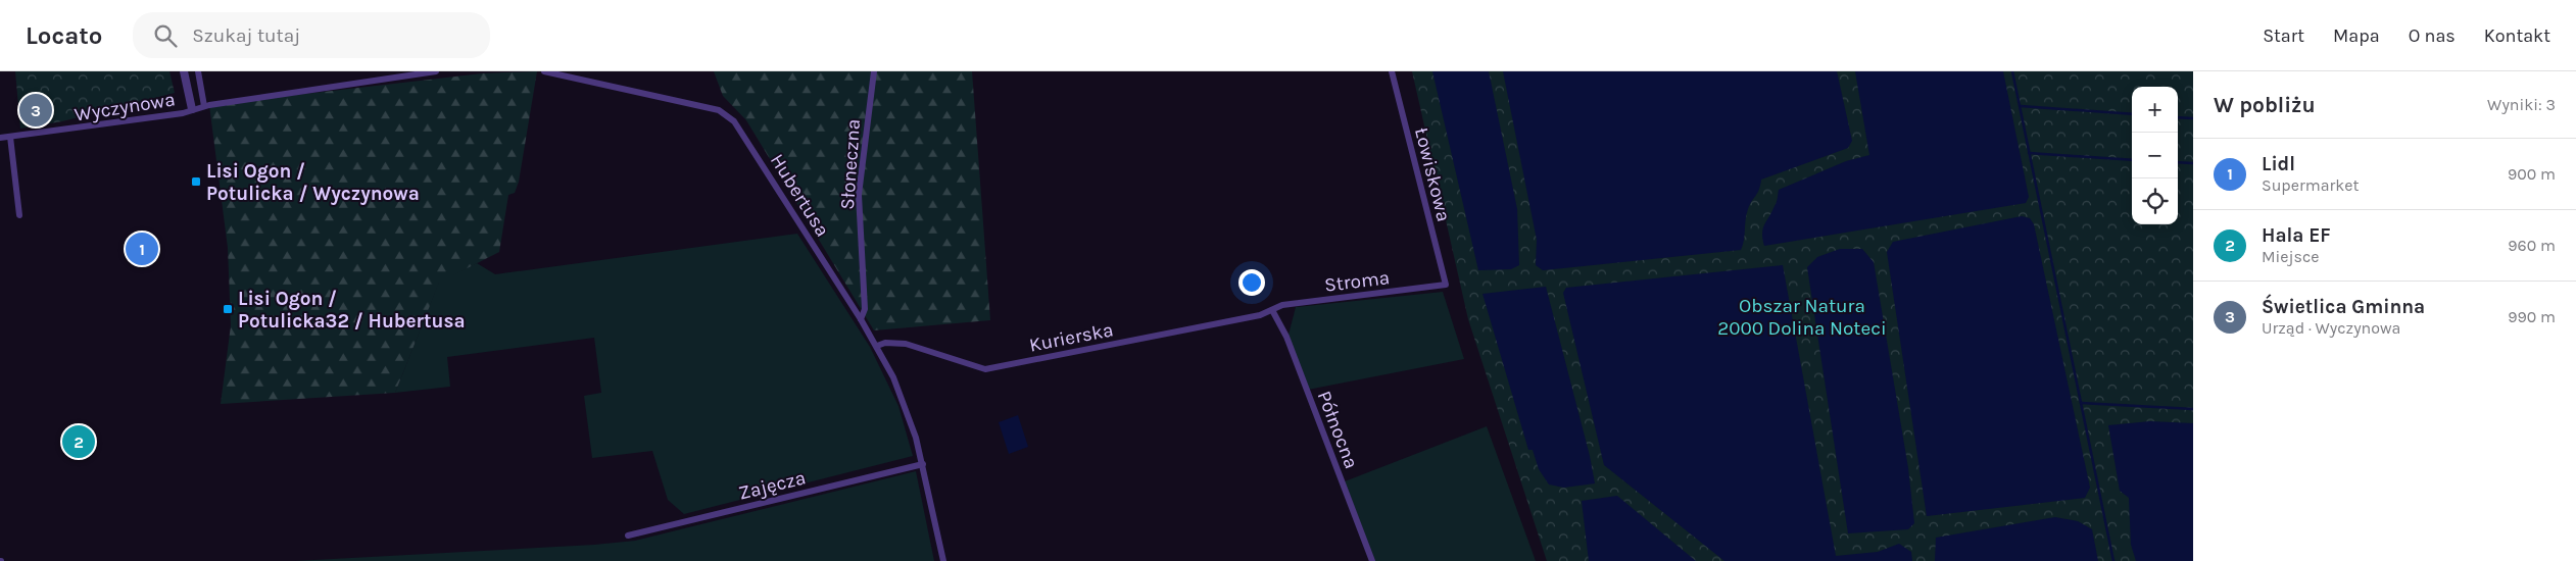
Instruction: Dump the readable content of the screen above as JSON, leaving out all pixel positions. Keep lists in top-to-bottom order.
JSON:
{
  "streets": {
    "street": [
      "Wyczynowa",
      "Słoneczna",
      "Łowiskowa",
      "Hubertusa",
      "Stroma",
      "Kurierska",
      "Północna",
      "Zajęcza"
    ]
  },
  "crossings": [
    ["Słoneczna", "Hubertusa"],
    ["Łowiskowa", "Stroma"],
    ["Hubertusa", "Kurierska"],
    ["Hubertusa", "Zajęcza"],
    ["Stroma", "Kurierska"],
    ["Stroma", "Północna"],
    ["Kurierska", "Północna"]
  ],
  "parks": ["Obszar Natura 2000 Dolina Noteci"],
  "places": {
    "transit": ["Lisi Ogon / Potulicka / Wyczynowa", "Lisi Ogon / Potulicka32 / Hubertusa"]
  },
  "page": {
    "header": "Locato",
    "search": "Szukaj tutaj",
    "nav": [
      "Start",
      "Mapa",
      "O nas",
      "Kontakt"
    ],
    "heading": ["W pobliżu", "Wyniki: 3"],
    "map_buttons": ["+", "−"],
    "pins": ["3", "1", "2"],
    "list": [
      {
        "mark": "1",
        "name": "Lidl",
        "note": "Supermarket",
        "value": "900 m"
      },
      {
        "mark": "2",
        "name": "Hala EF",
        "note": "Miejsce",
        "value": "960 m"
      },
      {
        "mark": "3",
        "name": "Świetlica Gminna",
        "note": "Urząd · Wyczynowa",
        "value": "990 m"
      }
    ]
  }
}
